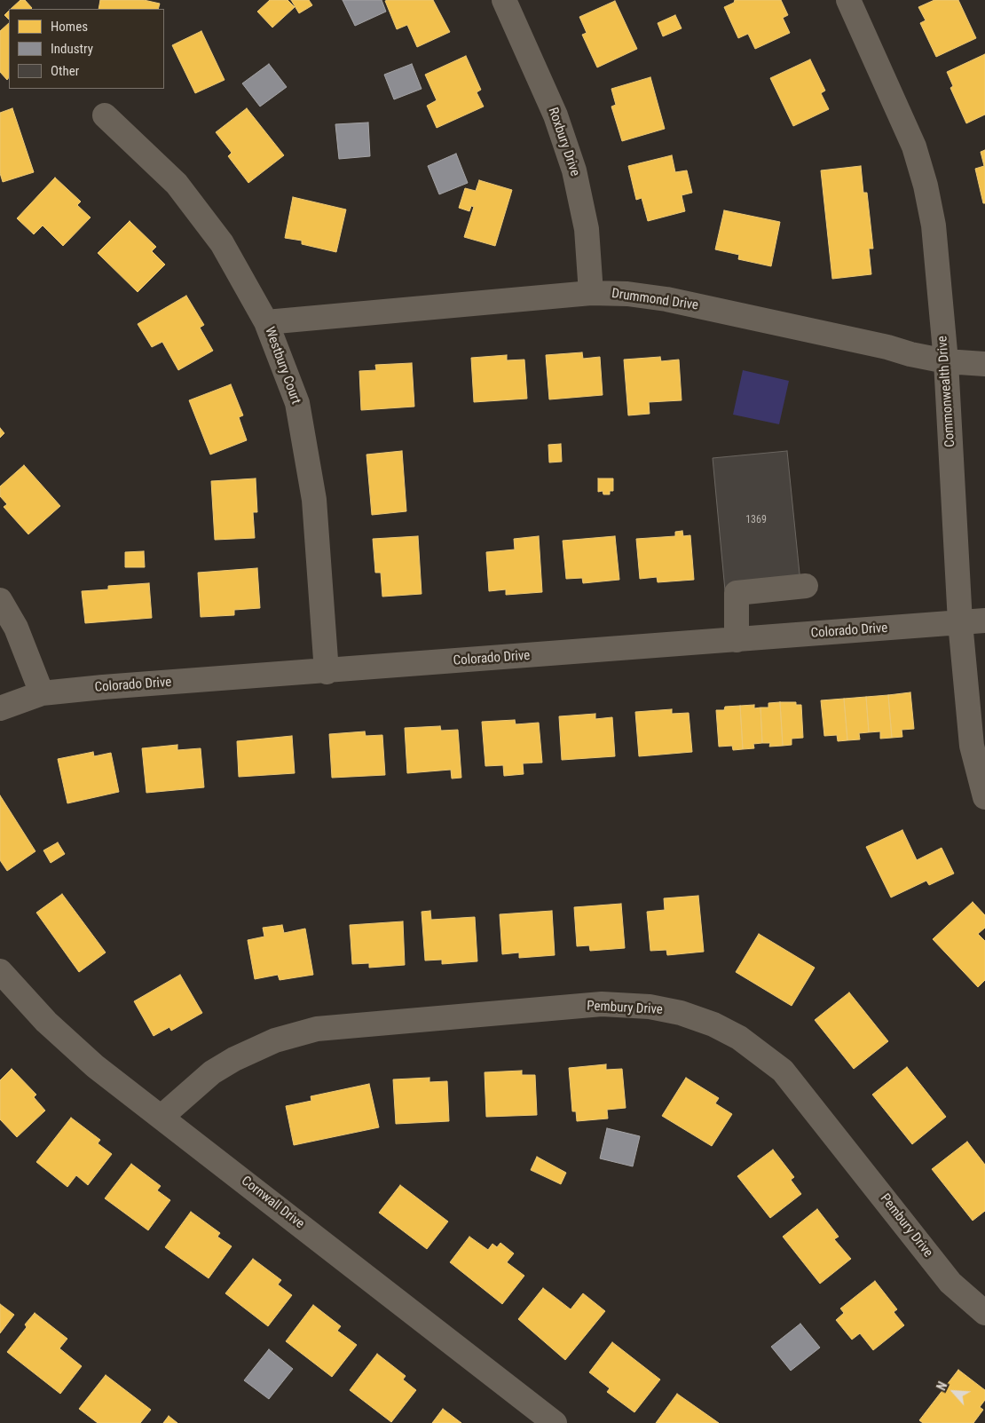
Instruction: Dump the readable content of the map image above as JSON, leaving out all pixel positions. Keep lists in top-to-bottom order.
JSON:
{
  "streets": {
    "street": [
      "Roxbury Drive",
      "Drummond Drive",
      "Westbury Court",
      "Commonwealth Drive",
      "Colorado Drive",
      "Pembury Drive",
      "Cornwall Drive"
    ]
  },
  "crossings": [
    ["Roxbury Drive", "Drummond Drive"],
    ["Drummond Drive", "Westbury Court"],
    ["Drummond Drive", "Commonwealth Drive"],
    ["Westbury Court", "Colorado Drive"],
    ["Commonwealth Drive", "Colorado Drive"],
    ["Pembury Drive", "Cornwall Drive"]
  ],
  "house_numbers": ["1369"],
  "legend": ["Homes", "Industry", "Other"],
  "north": "top left"
}
